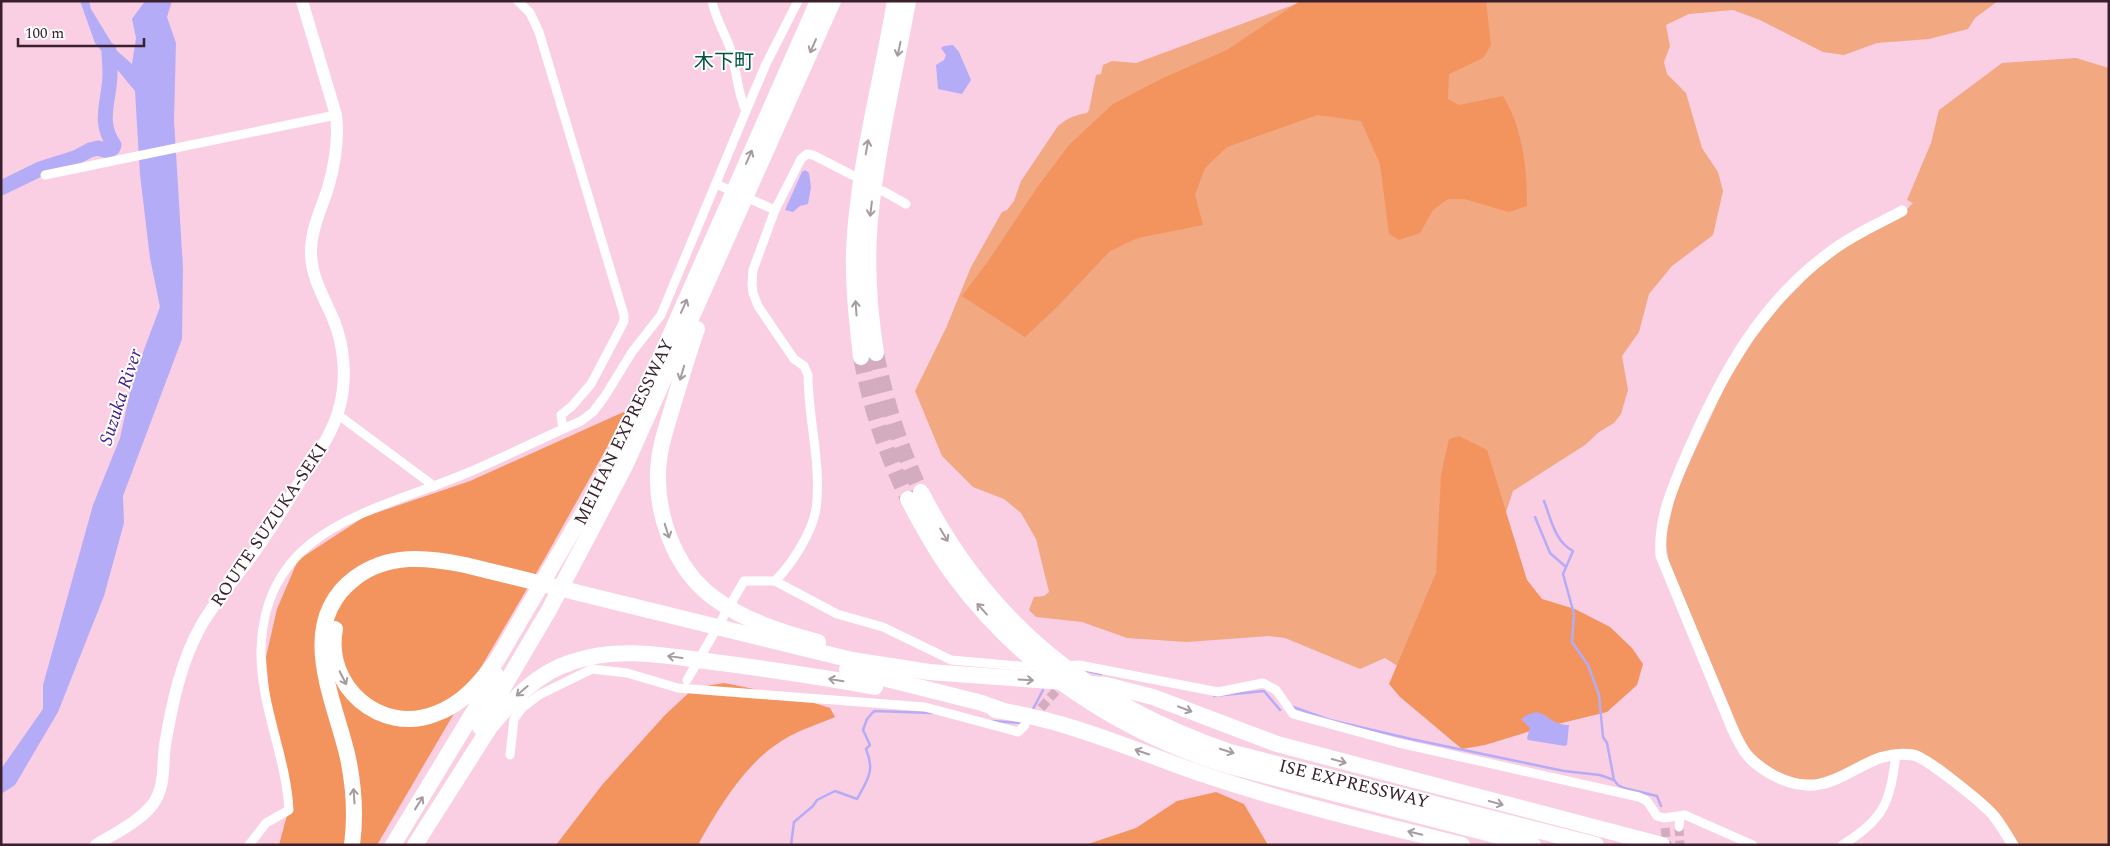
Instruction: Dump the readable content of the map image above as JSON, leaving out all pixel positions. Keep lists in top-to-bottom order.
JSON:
{
  "streets": {
    "highway": ["MEIHAN EXPRESSWAY", "ISE EXPRESSWAY"],
    "main road": ["ROUTE SUZUKA-SEKI"]
  },
  "districts": ["木下町"],
  "water": ["Suzuka River"],
  "scale_bar": "100 m"
}
